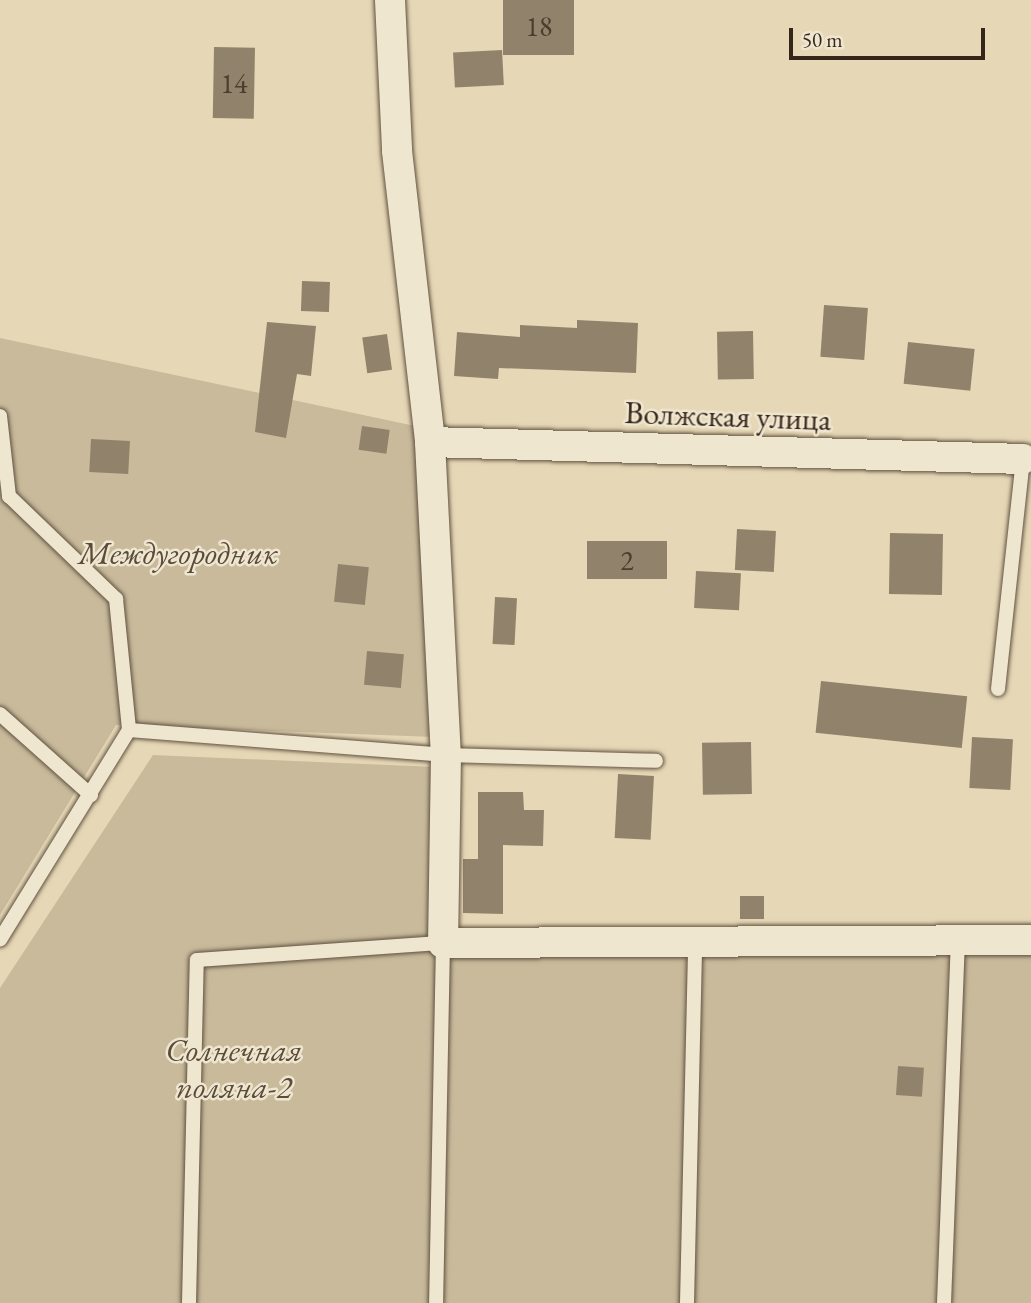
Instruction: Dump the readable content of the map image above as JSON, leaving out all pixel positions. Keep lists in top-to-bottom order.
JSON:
{
  "streets": {
    "street": ["Волжская улица"]
  },
  "parks": ["Междугородник", "Солнечная поляна-2"],
  "house_numbers": ["18", "14", "2"],
  "scale_bar": "50 m"
}
